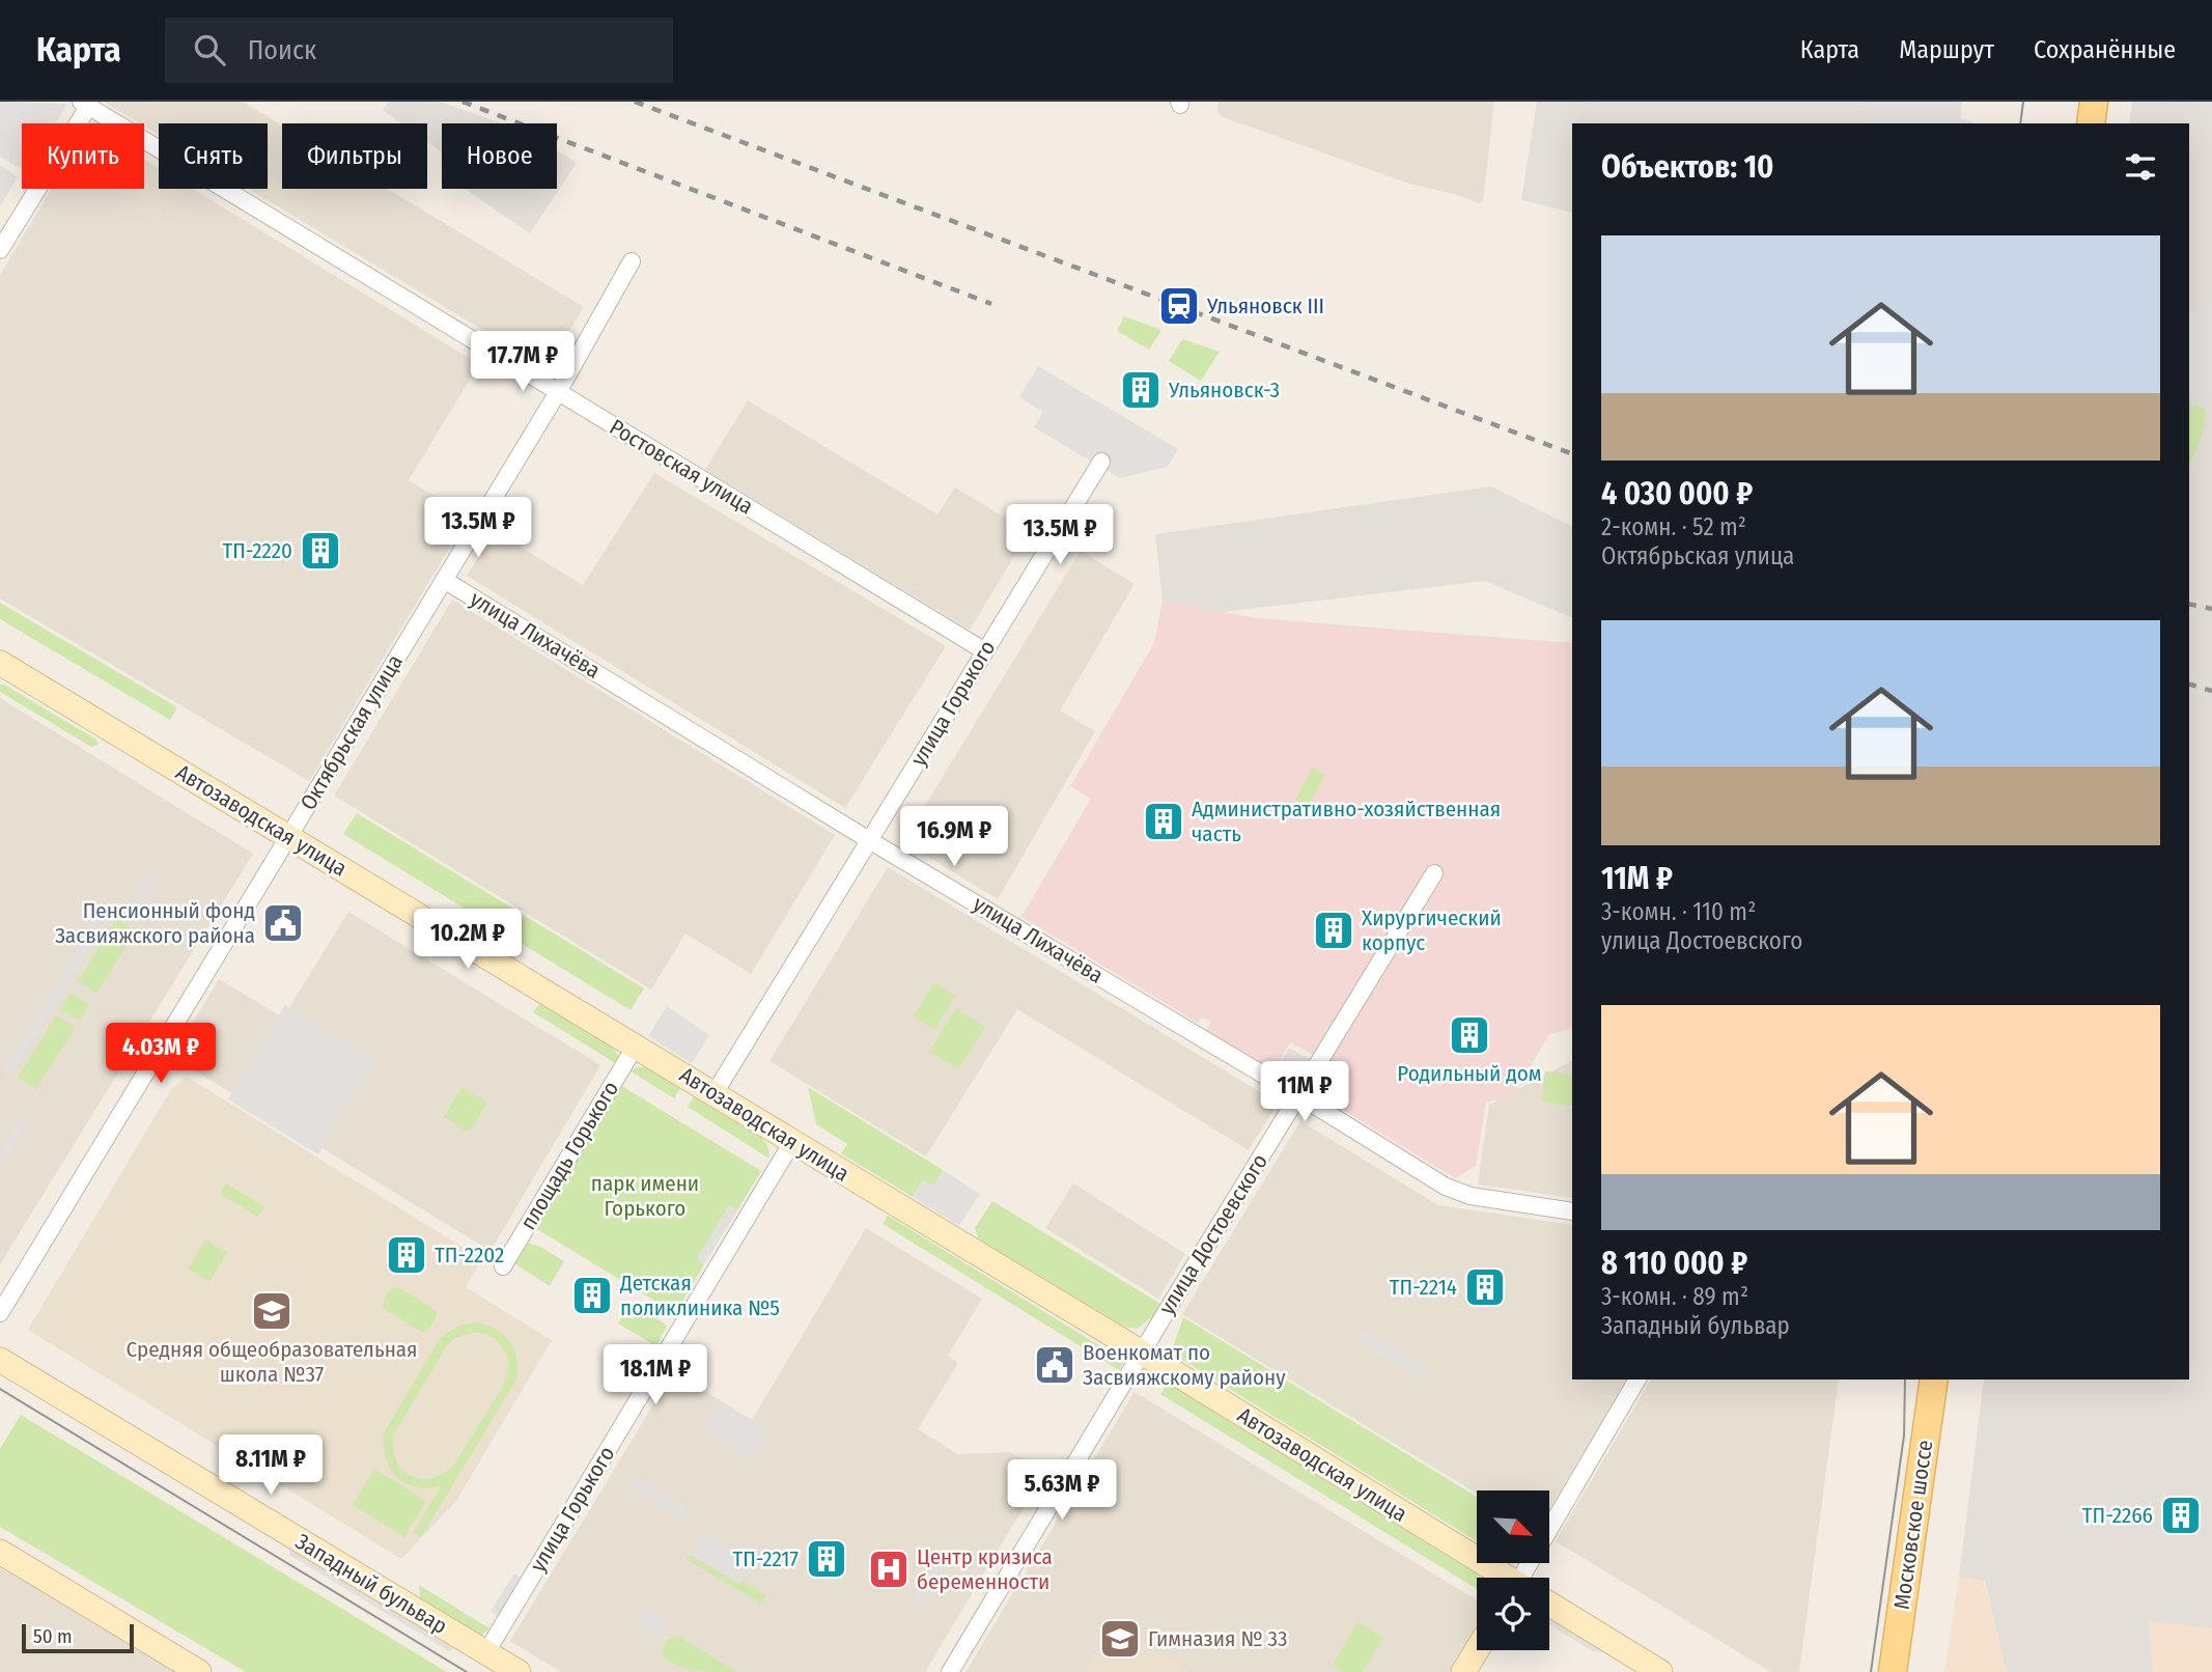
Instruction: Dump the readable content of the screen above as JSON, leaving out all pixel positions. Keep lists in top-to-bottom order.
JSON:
{
  "streets": {
    "main road": ["Московское шоссе"],
    "street": [
      "Ростовская улица",
      "улица Лихачёва",
      "улица Горького",
      "Октябрьская улица",
      "Автозаводская улица",
      "площадь Горького",
      "улица Достоевского",
      "Западный бульвар"
    ]
  },
  "crossings": [
    ["Ростовская улица", "улица Горького"],
    ["Ростовская улица", "Октябрьская улица"],
    ["улица Лихачёва", "улица Горького"],
    ["улица Лихачёва", "Октябрьская улица"],
    ["улица Лихачёва", "улица Достоевского"],
    ["улица Горького", "Автозаводская улица"],
    ["улица Горького", "Западный бульвар"],
    ["Октябрьская улица", "Автозаводская улица"],
    ["Автозаводская улица", "площадь Горького"],
    ["Автозаводская улица", "улица Достоевского"]
  ],
  "parks": ["парк имени Горького"],
  "places": {
    "station": ["Ульяновск III"],
    "building": [
      "Ульяновск-3",
      "ТП-2220",
      "Административно-хозяйственная часть",
      "Хирургический корпус",
      "Родильный дом",
      "ТП-2202",
      "ТП-2214",
      "Детская поликлиника №5",
      "ТП-2266",
      "ТП-2217"
    ],
    "public building": ["Пенсионный фонд Засвияжского района", "Военкомат по Засвияжскому району"],
    "school or university": ["Средняя общеобразовательная школа №37", "Гимназия № 33"],
    "hospital": ["Центр кризиса беременности"]
  },
  "scale_bar": "50 m",
  "north": "bottom right",
  "page": {
    "header": "Карта",
    "search": "Поиск",
    "nav": ["Карта", "Маршрут", "Сохранённые"],
    "chip": [
      "Купить",
      "Снять",
      "Фильтры",
      "Новое"
    ],
    "heading": "Объектов: 10",
    "list": [
      {
        "name": "4 030 000 ₽",
        "note": "2-комн. · 52 m² · Октябрьская улица"
      },
      {
        "name": "11M ₽",
        "note": "3-комн. · 110 m² · улица Достоевского"
      },
      {
        "name": "8 110 000 ₽",
        "note": "3-комн. · 89 m² · Западный бульвар"
      }
    ],
    "price": [
      "17.7M ₽",
      "13.5M ₽",
      "13.5M ₽",
      "16.9M ₽",
      "10.2M ₽",
      "4.03M ₽",
      "11M ₽",
      "18.1M ₽",
      "8.11M ₽",
      "5.63M ₽"
    ],
    "scale": "50 m"
  }
}
